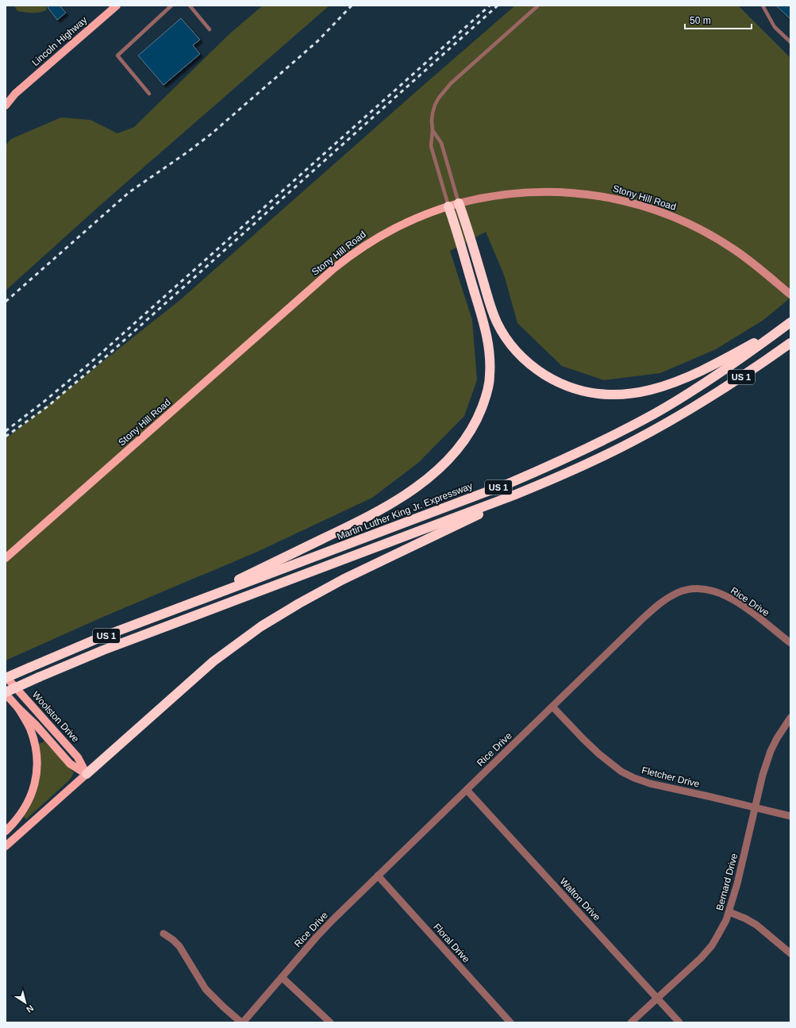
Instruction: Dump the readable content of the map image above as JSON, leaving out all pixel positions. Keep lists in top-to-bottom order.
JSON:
{
  "streets": {
    "highway": ["US 1", "Martin Luther King Jr. Expressway"],
    "main road": ["Lincoln Highway", "Stony Hill Road", "Woolston Drive"],
    "street": [
      "Rice Drive",
      "Fletcher Drive",
      "Bernard Drive",
      "Walton Drive",
      "Floral Drive"
    ]
  },
  "crossings": [
    ["Martin Luther King Jr. Expressway", "Woolston Drive"],
    ["Rice Drive", "Fletcher Drive"],
    ["Rice Drive", "Walton Drive"],
    ["Rice Drive", "Floral Drive"],
    ["Fletcher Drive", "Bernard Drive"],
    ["Bernard Drive", "Walton Drive"]
  ],
  "scale_bar": "50 m",
  "north": "bottom right"
}
